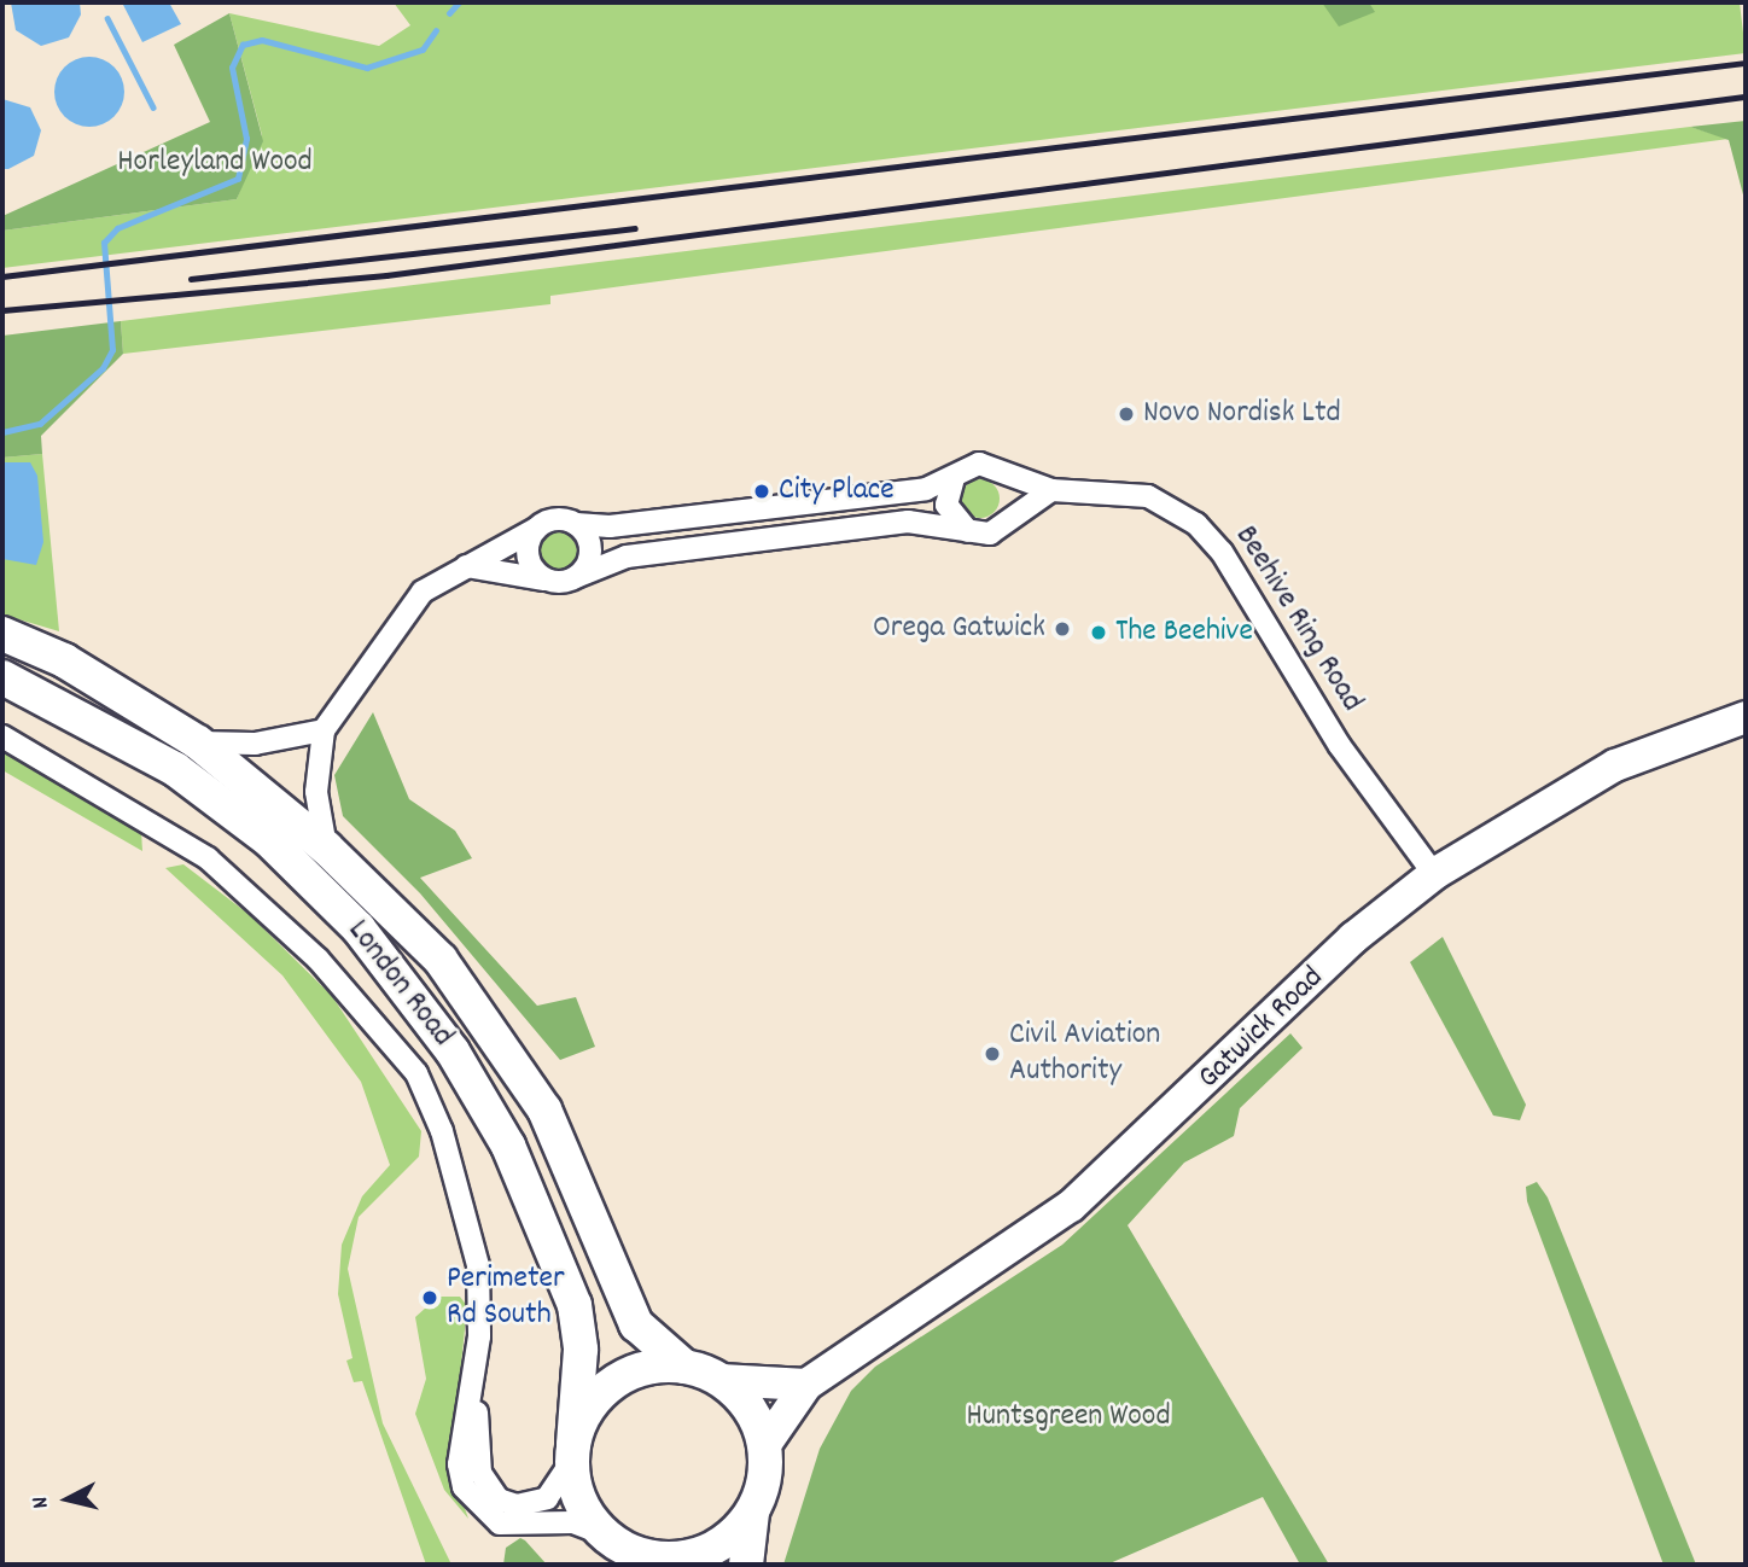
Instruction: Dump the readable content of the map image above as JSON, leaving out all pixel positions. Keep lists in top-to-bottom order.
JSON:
{
  "streets": {
    "main road": ["London Road"],
    "street": ["Beehive Ring Road", "Gatwick Road"]
  },
  "crossings": [
    ["Beehive Ring Road", "Gatwick Road"],
    ["London Road", "Gatwick Road"]
  ],
  "parks": ["Horleyland Wood", "Huntsgreen Wood"],
  "places": [
    "Novo Nordisk Ltd",
    "City Place",
    "Orega Gatwick",
    "The Beehive",
    "Civil Aviation Authority",
    "Perimeter Rd South"
  ],
  "north": "left"
}
